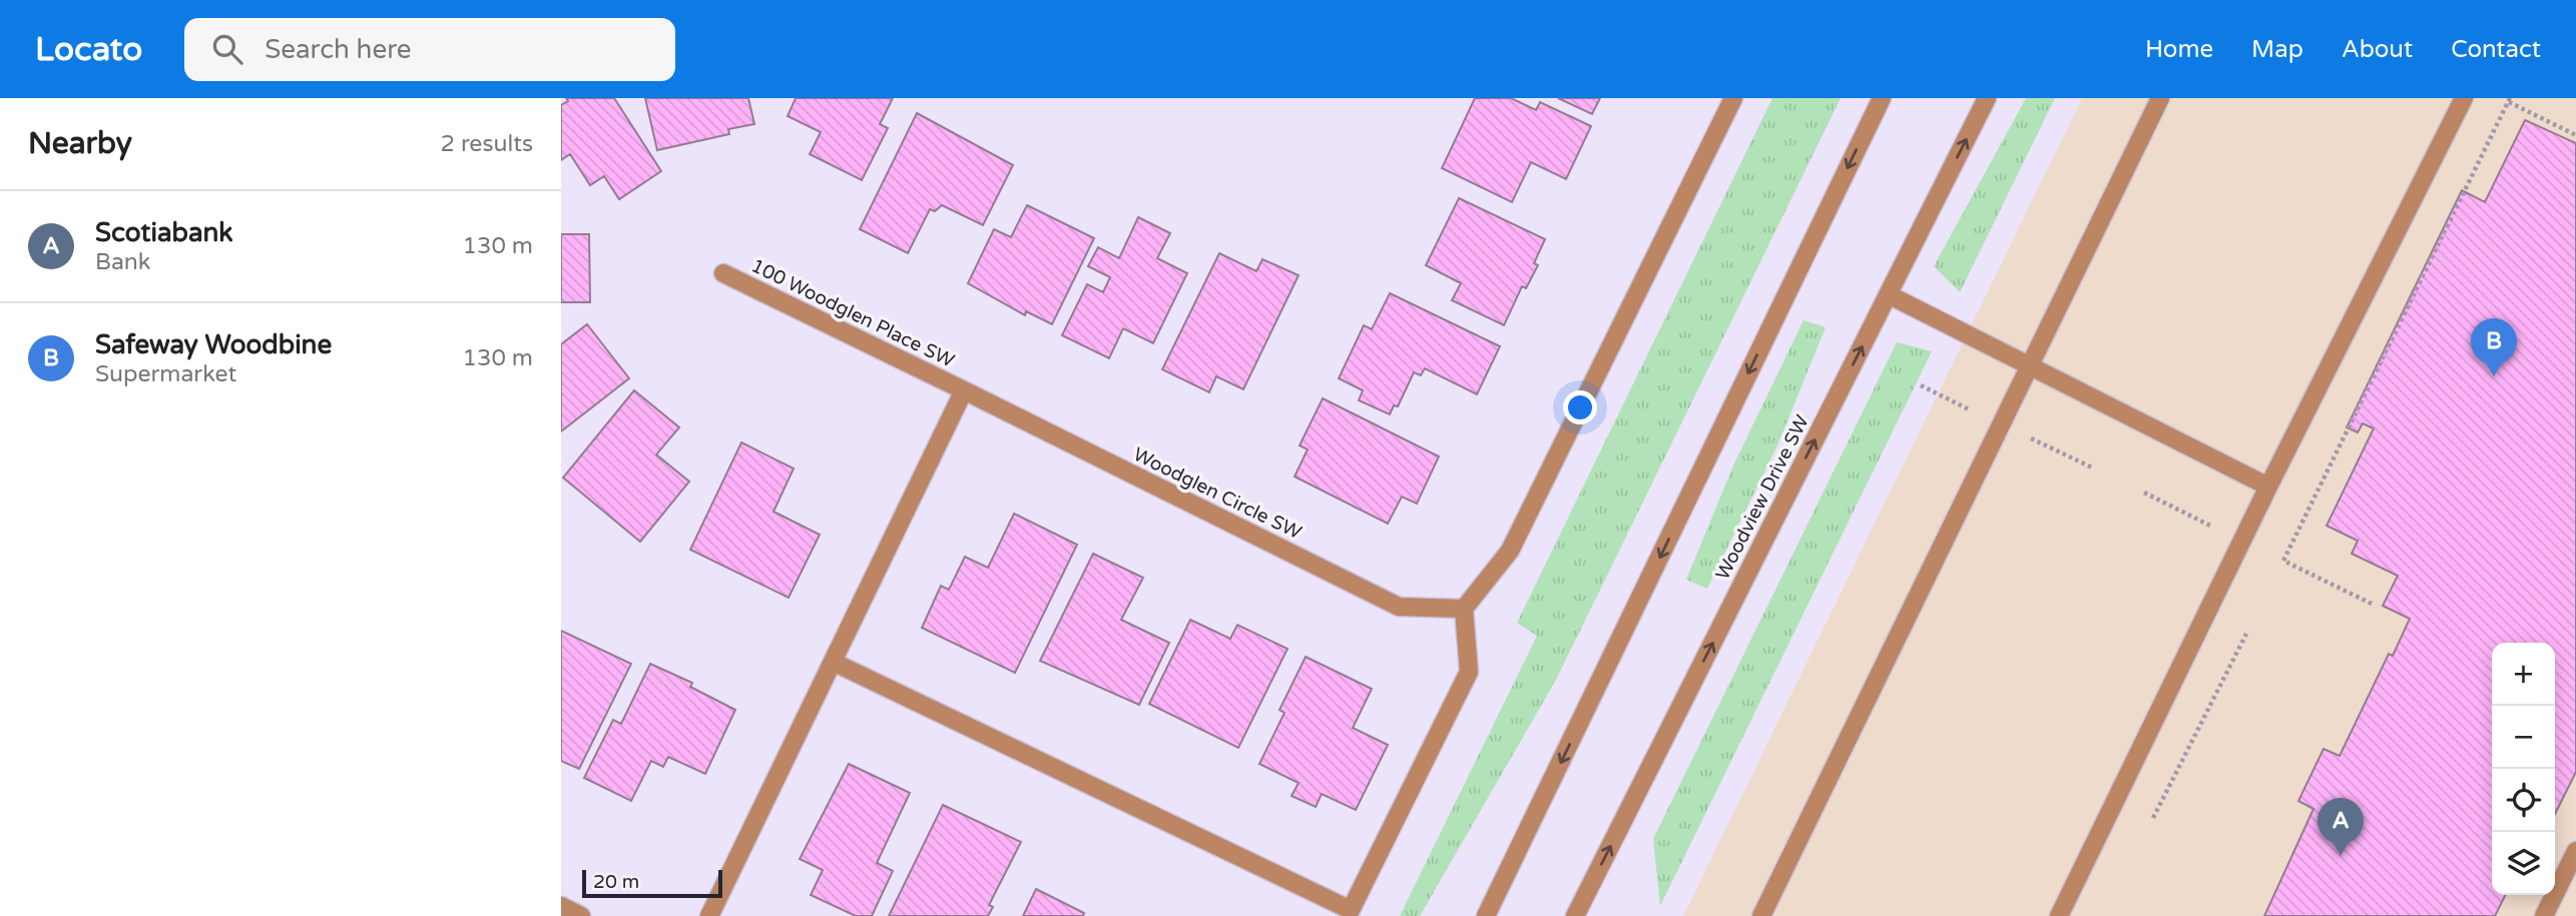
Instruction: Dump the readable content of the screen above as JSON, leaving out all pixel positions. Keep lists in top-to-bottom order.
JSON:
{
  "streets": {
    "street": ["100 Woodglen Place SW", "Woodglen Circle SW", "Woodview Drive SW"]
  },
  "crossings": [
    ["100 Woodglen Place SW", "Woodglen Circle SW"]
  ],
  "scale_bar": "20 m",
  "page": {
    "header": "Locato",
    "search": "Search here",
    "nav": [
      "Home",
      "Map",
      "About",
      "Contact"
    ],
    "heading": ["Nearby", "2 results"],
    "list": [
      {
        "mark": "A",
        "name": "Scotiabank",
        "note": "Bank",
        "value": "130 m"
      },
      {
        "mark": "B",
        "name": "Safeway Woodbine",
        "note": "Supermarket",
        "value": "130 m"
      }
    ],
    "pins": ["B", "A"],
    "map_buttons": ["+", "−"],
    "scale": "20 m"
  }
}
